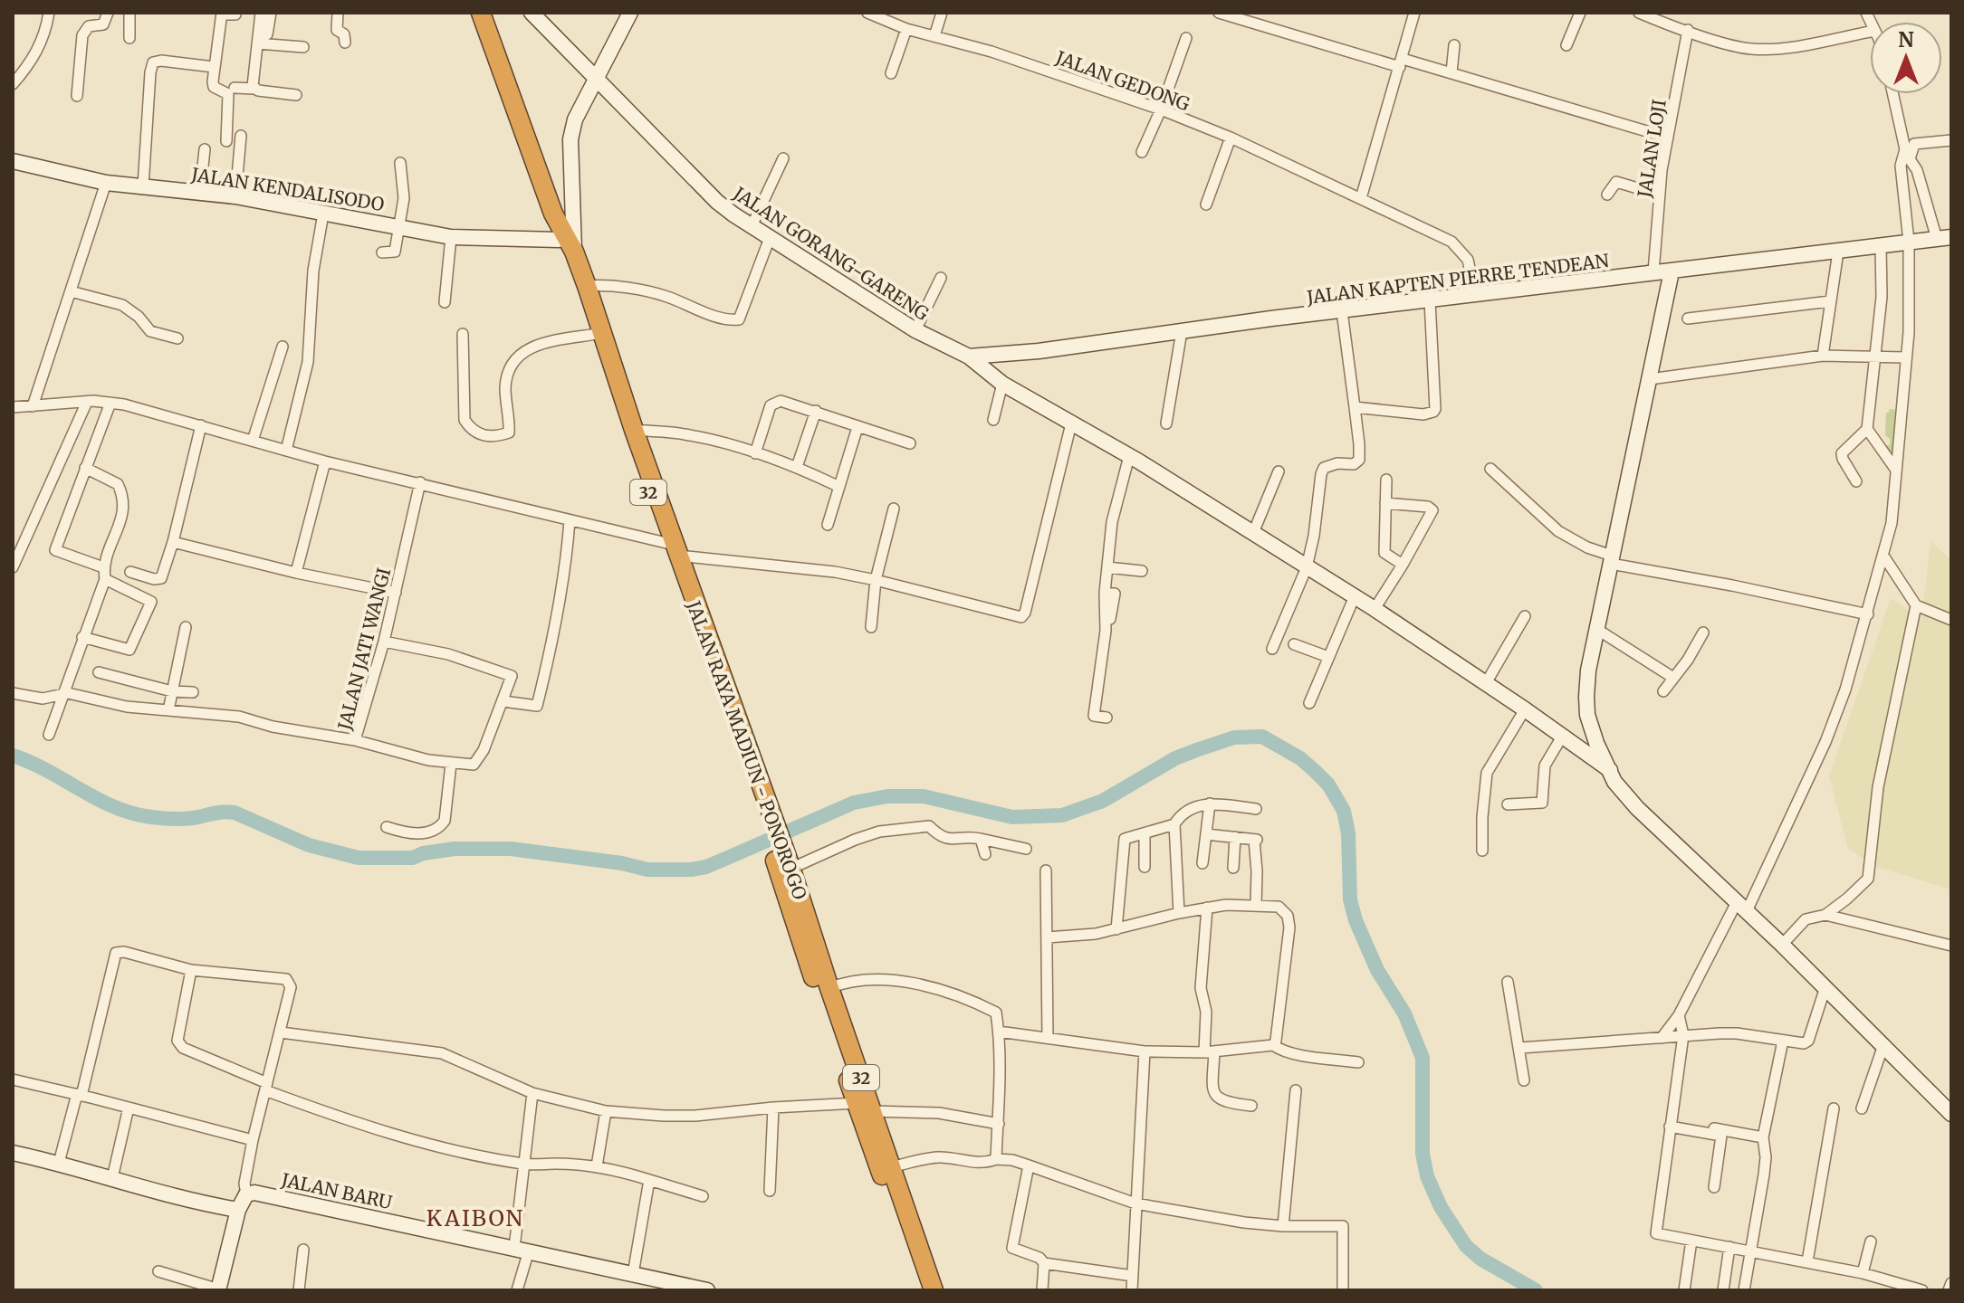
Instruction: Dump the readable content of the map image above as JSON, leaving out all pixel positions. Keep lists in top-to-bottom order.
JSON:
{
  "streets": {
    "highway": ["32", "JALAN RAYA MADIUN - PONOROGO"],
    "street": [
      "JALAN GEDONG",
      "JALAN LOJI",
      "JALAN KENDALISODO",
      "JALAN GORANG-GARENG",
      "JALAN KAPTEN PIERRE TENDEAN",
      "JALAN JATI WANGI",
      "JALAN BARU"
    ]
  },
  "crossings": [
    ["JALAN GEDONG", "JALAN KAPTEN PIERRE TENDEAN"],
    ["JALAN LOJI", "JALAN KAPTEN PIERRE TENDEAN"],
    ["JALAN KENDALISODO", "JALAN RAYA MADIUN - PONOROGO"],
    ["JALAN GORANG-GARENG", "JALAN KAPTEN PIERRE TENDEAN"]
  ],
  "districts": ["KAIBON"],
  "north": "top"
}
